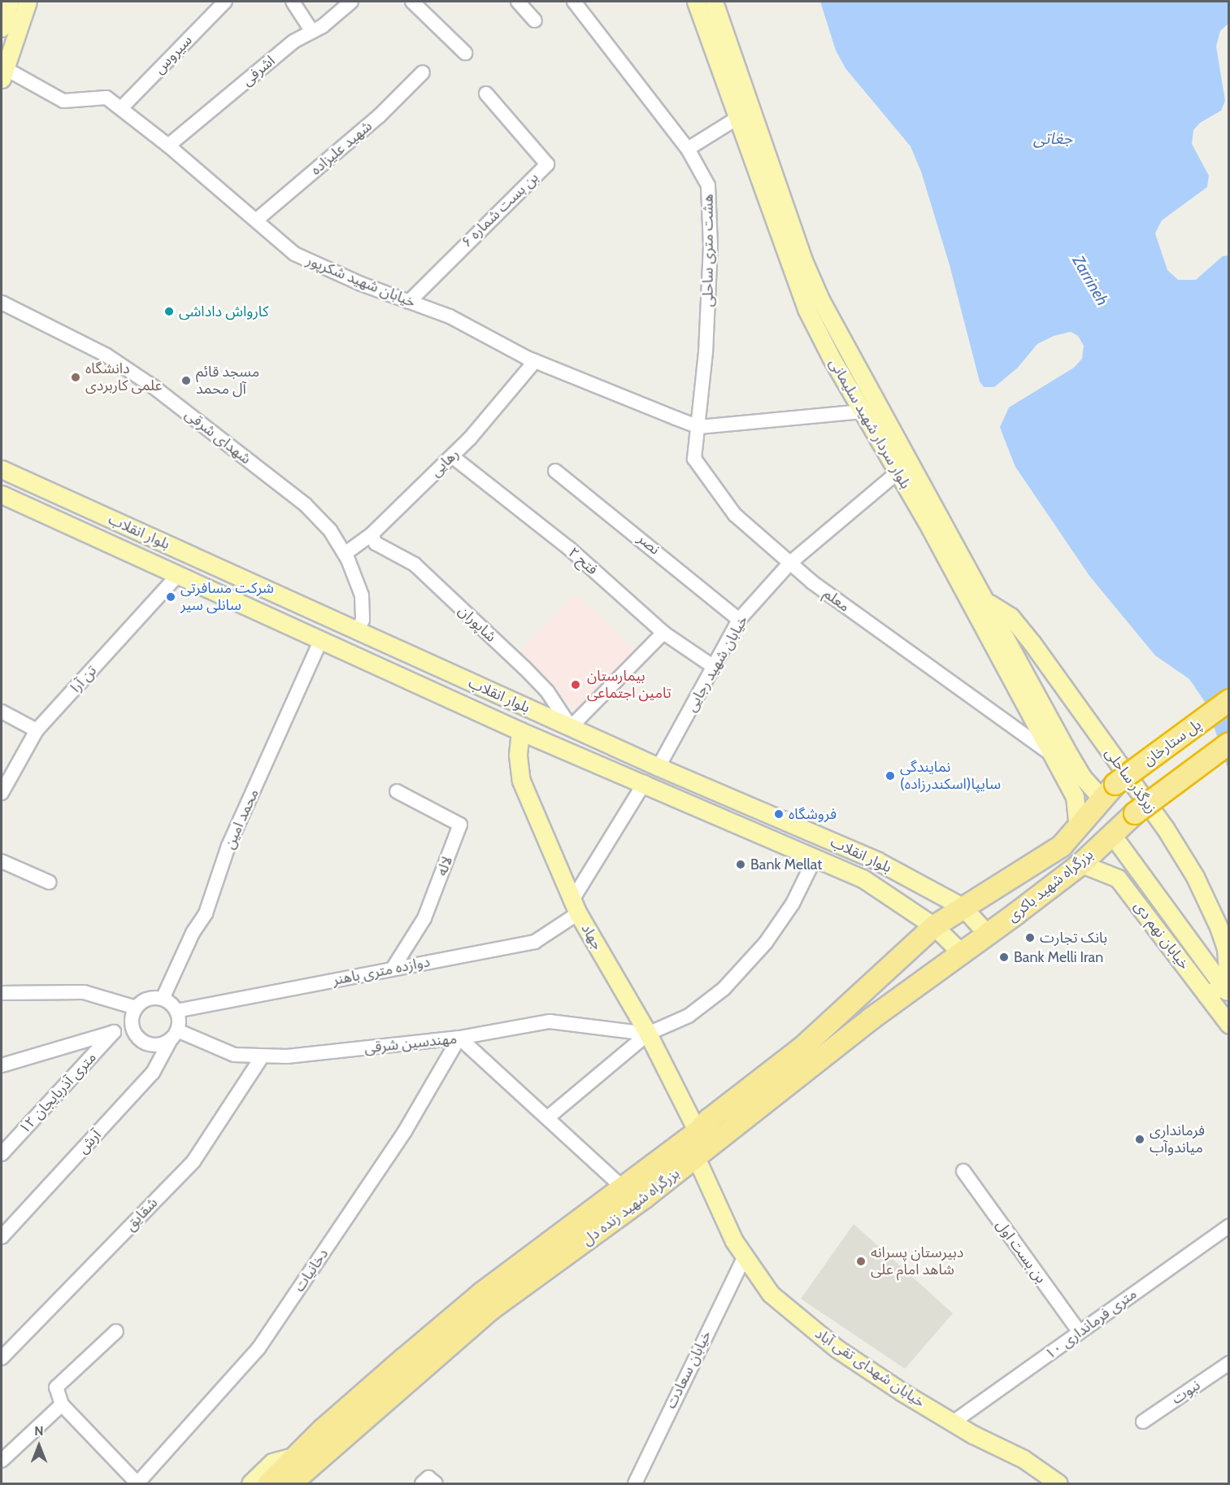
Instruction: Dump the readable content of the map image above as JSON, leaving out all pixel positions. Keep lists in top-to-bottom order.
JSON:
{
  "streets": {
    "highway": ["پل ستارخان", "بزرگراه شهید باکری", "بزرگراه شهید زنده دل"],
    "main road": [
      "بلوار سردار شهید سلیمانی",
      "بلوار انقلاب",
      "زیرگذر ساحلی",
      "خیابان نهم دی",
      "جهاد",
      "خیابان شهدای تقی آباد"
    ],
    "street": [
      "سیروس",
      "اشرفی",
      "شهید علیزاده",
      "بن بست شماره ۶",
      "هشت متری ساحلی",
      "خیابان شهید شکرپور",
      "شهدای شرقی",
      "رهایی",
      "نصر",
      "فتح ۲",
      "معلم",
      "شاپوران",
      "خیابان شهید رجایی",
      "تن آرا",
      "محمد امین",
      "لاله",
      "دوازده متری باهنر",
      "مهندسین شرقی",
      "۱۲ متری آذربایجان",
      "آرش",
      "شقایق",
      "بن بست اول",
      "دخانیات",
      "۱۰ متری فرمانداری",
      "خیابان سعادت",
      "نبوت"
    ]
  },
  "crossings": [
    ["سیروس", "خیابان شهید شکرپور"],
    ["اشرفی", "خیابان شهید شکرپور"],
    ["شهید علیزاده", "خیابان شهید شکرپور"],
    ["بن بست شماره ۶", "خیابان شهید شکرپور"],
    ["هشت متری ساحلی", "خیابان شهید شکرپور"],
    ["هشت متری ساحلی", "معلم"],
    ["خیابان شهید شکرپور", "رهایی"],
    ["خیابان شهید شکرپور", "معلم"],
    ["بلوار سردار شهید سلیمانی", "معلم"],
    ["بلوار سردار شهید سلیمانی", "خیابان شهید رجایی"],
    ["بلوار سردار شهید سلیمانی", "پل ستارخان"],
    ["بلوار سردار شهید سلیمانی", "زیرگذر ساحلی"],
    ["بلوار سردار شهید سلیمانی", "بزرگراه شهید باکری"],
    ["شهدای شرقی", "رهایی"],
    ["شهدای شرقی", "بلوار انقلاب"],
    ["رهایی", "فتح ۲"],
    ["رهایی", "شاپوران"],
    ["بلوار انقلاب", "شاپوران"],
    ["بلوار انقلاب", "خیابان شهید رجایی"],
    ["بلوار انقلاب", "تن آرا"],
    ["بلوار انقلاب", "محمد امین"],
    ["بلوار انقلاب", "بزرگراه شهید باکری"],
    ["بلوار انقلاب", "جهاد"],
    ["بلوار انقلاب", "بزرگراه شهید زنده دل"],
    ["نصر", "خیابان شهید رجایی"],
    ["فتح ۲", "خیابان شهید رجایی"],
    ["معلم", "خیابان شهید رجایی"],
    ["پل ستارخان", "بزرگراه شهید باکری"],
    ["زیرگذر ساحلی", "خیابان نهم دی"],
    ["محمد امین", "دوازده متری باهنر"],
    ["محمد امین", "مهندسین شرقی"],
    ["محمد امین", "آرش"],
    ["لاله", "دوازده متری باهنر"],
    ["بزرگراه شهید باکری", "خیابان نهم دی"],
    ["بزرگراه شهید باکری", "بزرگراه شهید زنده دل"],
    ["جهاد", "دوازده متری باهنر"],
    ["جهاد", "مهندسین شرقی"],
    ["جهاد", "بزرگراه شهید زنده دل"],
    ["دوازده متری باهنر", "مهندسین شرقی"],
    ["دوازده متری باهنر", "آرش"],
    ["مهندسین شرقی", "آرش"],
    ["مهندسین شرقی", "شقایق"],
    ["مهندسین شرقی", "دخانیات"],
    ["بزرگراه شهید زنده دل", "خیابان شهدای تقی آباد"],
    ["بن بست اول", "۱۰ متری فرمانداری"],
    ["۱۰ متری فرمانداری", "خیابان شهدای تقی آباد"],
    ["خیابان شهدای تقی آباد", "خیابان سعادت"]
  ],
  "water": ["جغاتی", "Zarrineh"],
  "places": [
    "کارواش داداشی",
    "دانشگاه علمی کاربردی",
    "مسجد قائم آل محمد",
    "شرکت مسافرتی سانلی سیر",
    "بیمارستان تامین اجتماعی",
    "نمایندگی سایپا(اسکندرزاده)",
    "فروشگاه",
    "Bank Mellat",
    "بانک تجارت",
    "Bank Melli Iran",
    "فرمانداری میاندوآب",
    "دبیرستان پسرانه شاهد امام علی"
  ],
  "north": "top"
}
